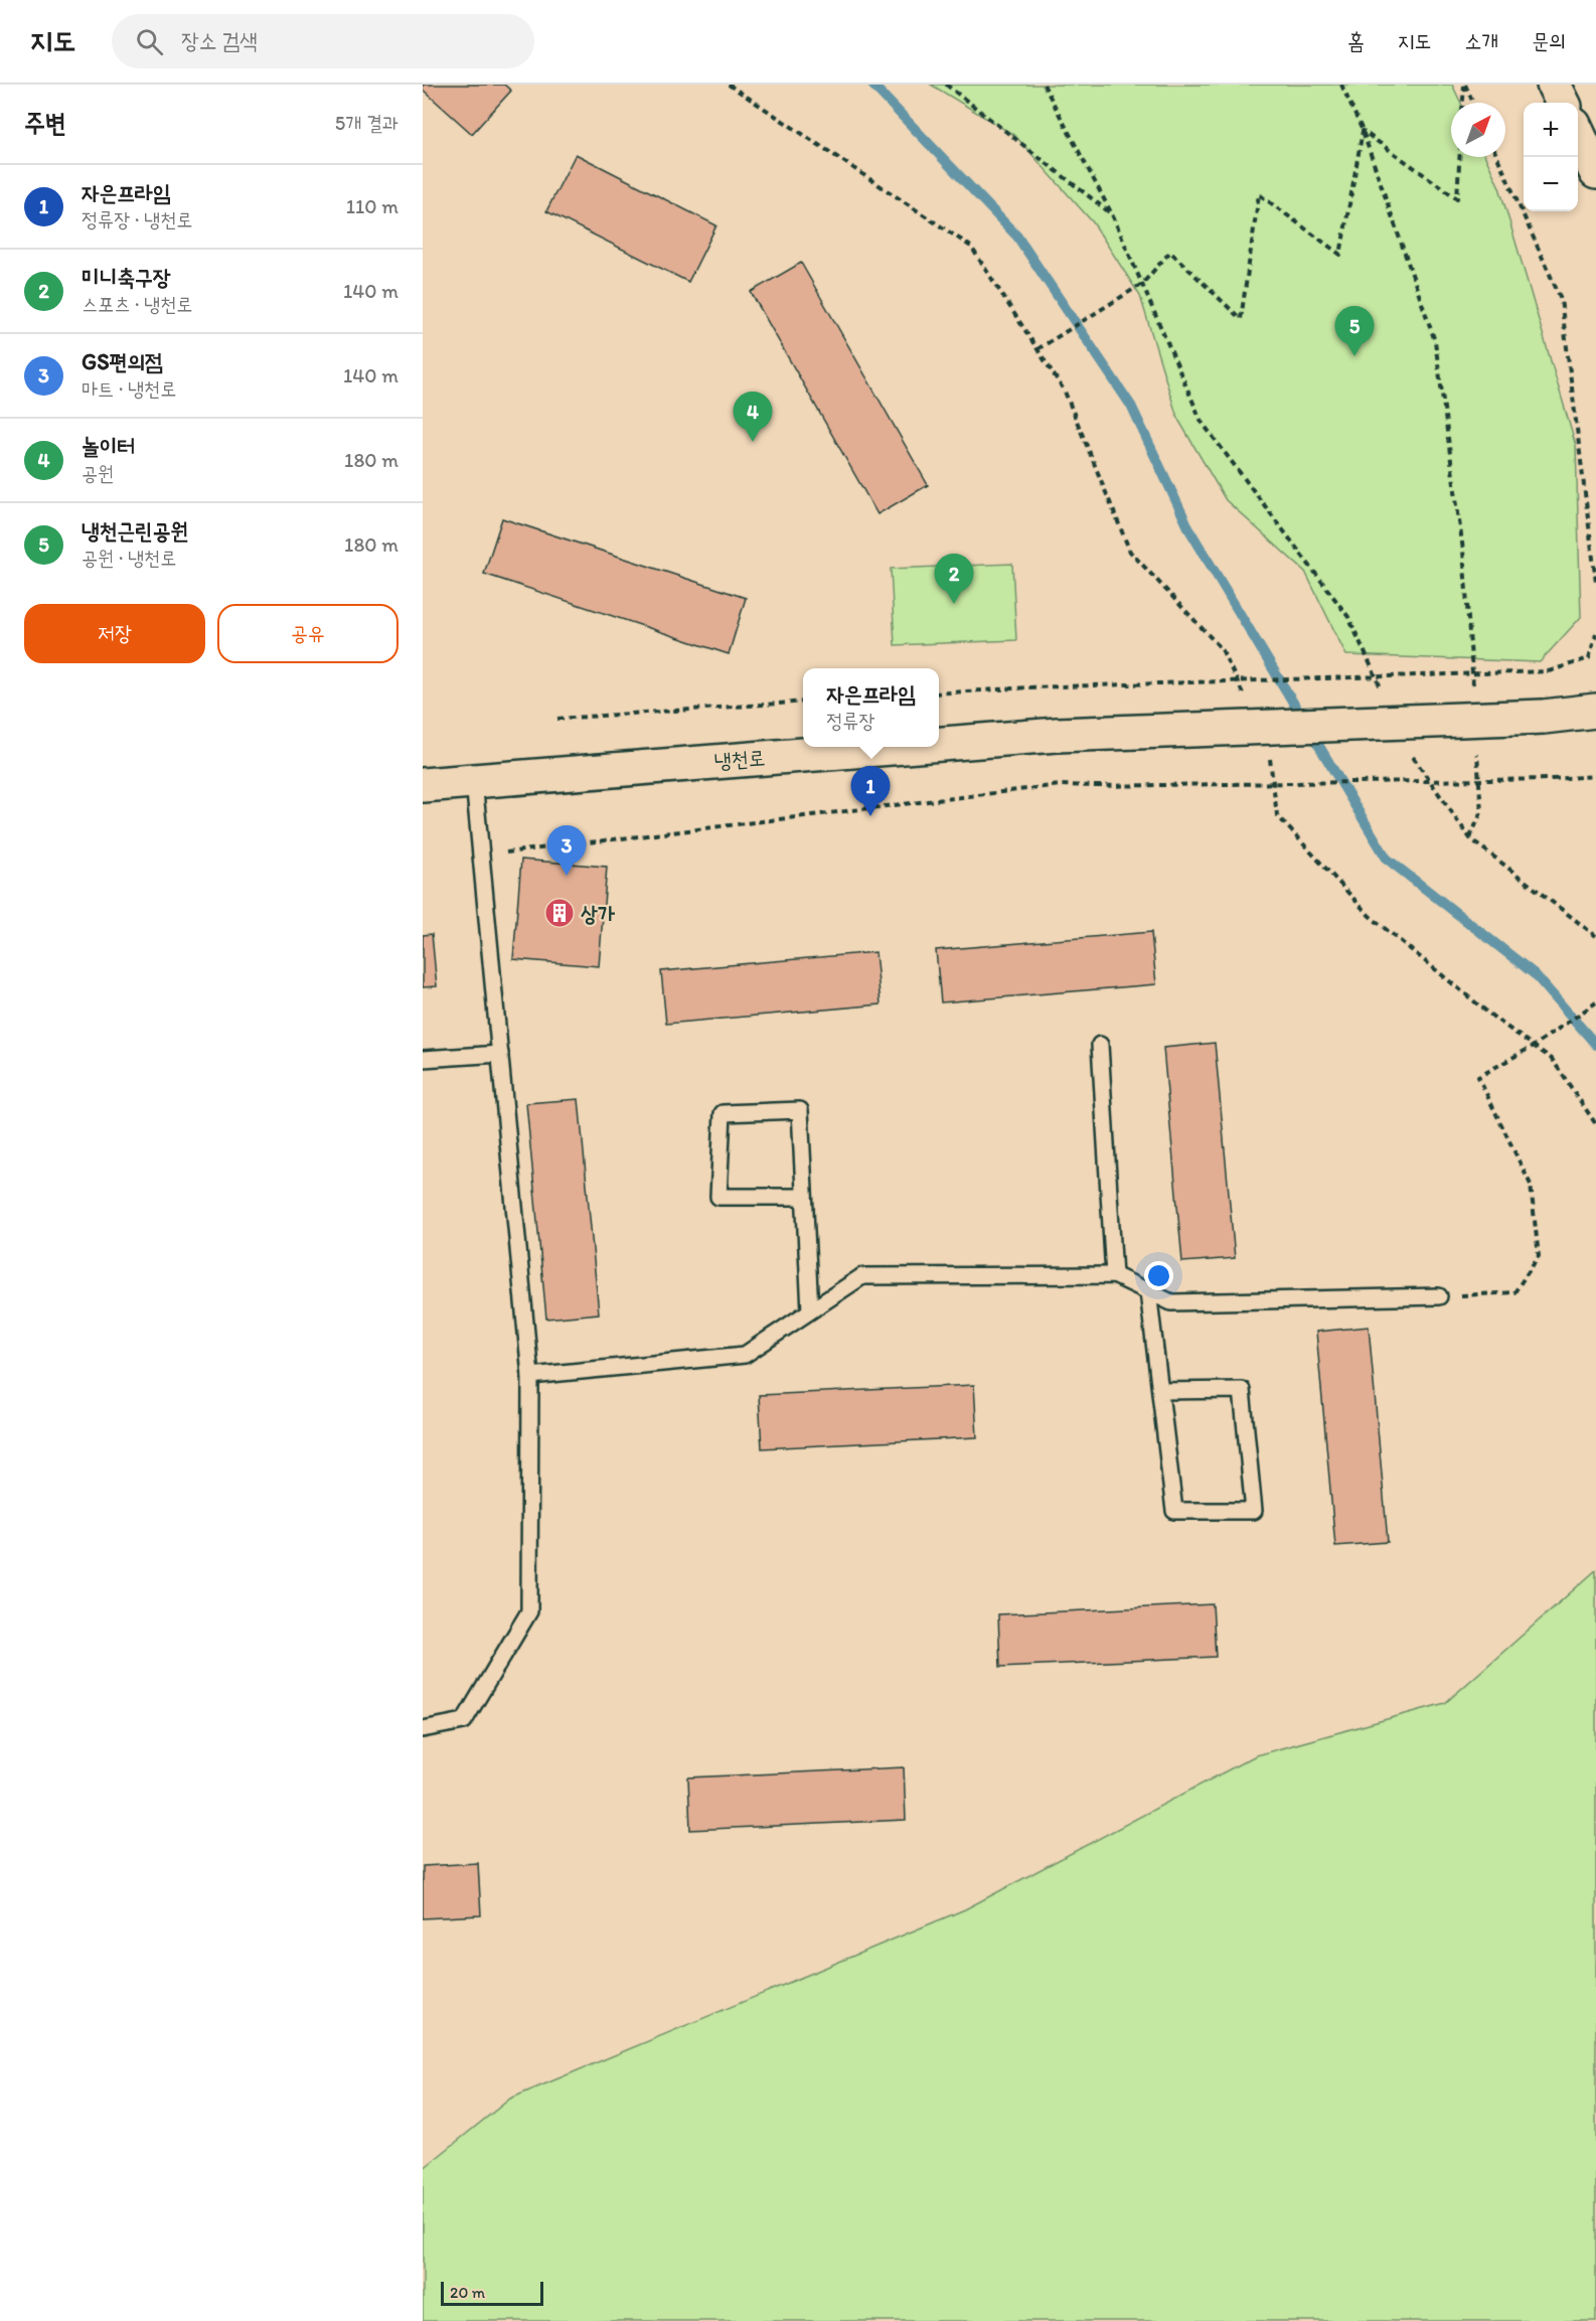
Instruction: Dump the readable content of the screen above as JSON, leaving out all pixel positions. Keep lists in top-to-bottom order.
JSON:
{
  "streets": {
    "main road": ["냉천로"]
  },
  "places": {
    "building": ["상가"]
  },
  "scale_bar": "20 m",
  "north": "top right",
  "page": {
    "header": "지도",
    "search": "장소 검색",
    "nav": [
      "홈",
      "지도",
      "소개",
      "문의"
    ],
    "heading": ["주변", "5개 결과"],
    "map_buttons": ["+", "−"],
    "list": [
      {
        "mark": "1",
        "name": "자은프라임",
        "note": "정류장 · 냉천로",
        "value": "110 m"
      },
      {
        "mark": "2",
        "name": "미니축구장",
        "note": "스포츠 · 냉천로",
        "value": "140 m"
      },
      {
        "mark": "3",
        "name": "GS편의점",
        "note": "마트 · 냉천로",
        "value": "140 m"
      },
      {
        "mark": "4",
        "name": "놀이터",
        "note": "공원",
        "value": "180 m"
      },
      {
        "mark": "5",
        "name": "냉천근린공원",
        "note": "공원 · 냉천로",
        "value": "180 m"
      }
    ],
    "pins": [
      "5",
      "4",
      "2",
      "1",
      "3"
    ],
    "buttons": ["저장", "공유"],
    "popup": ["자은프라임", "정류장"],
    "scale": "20 m"
  }
}
